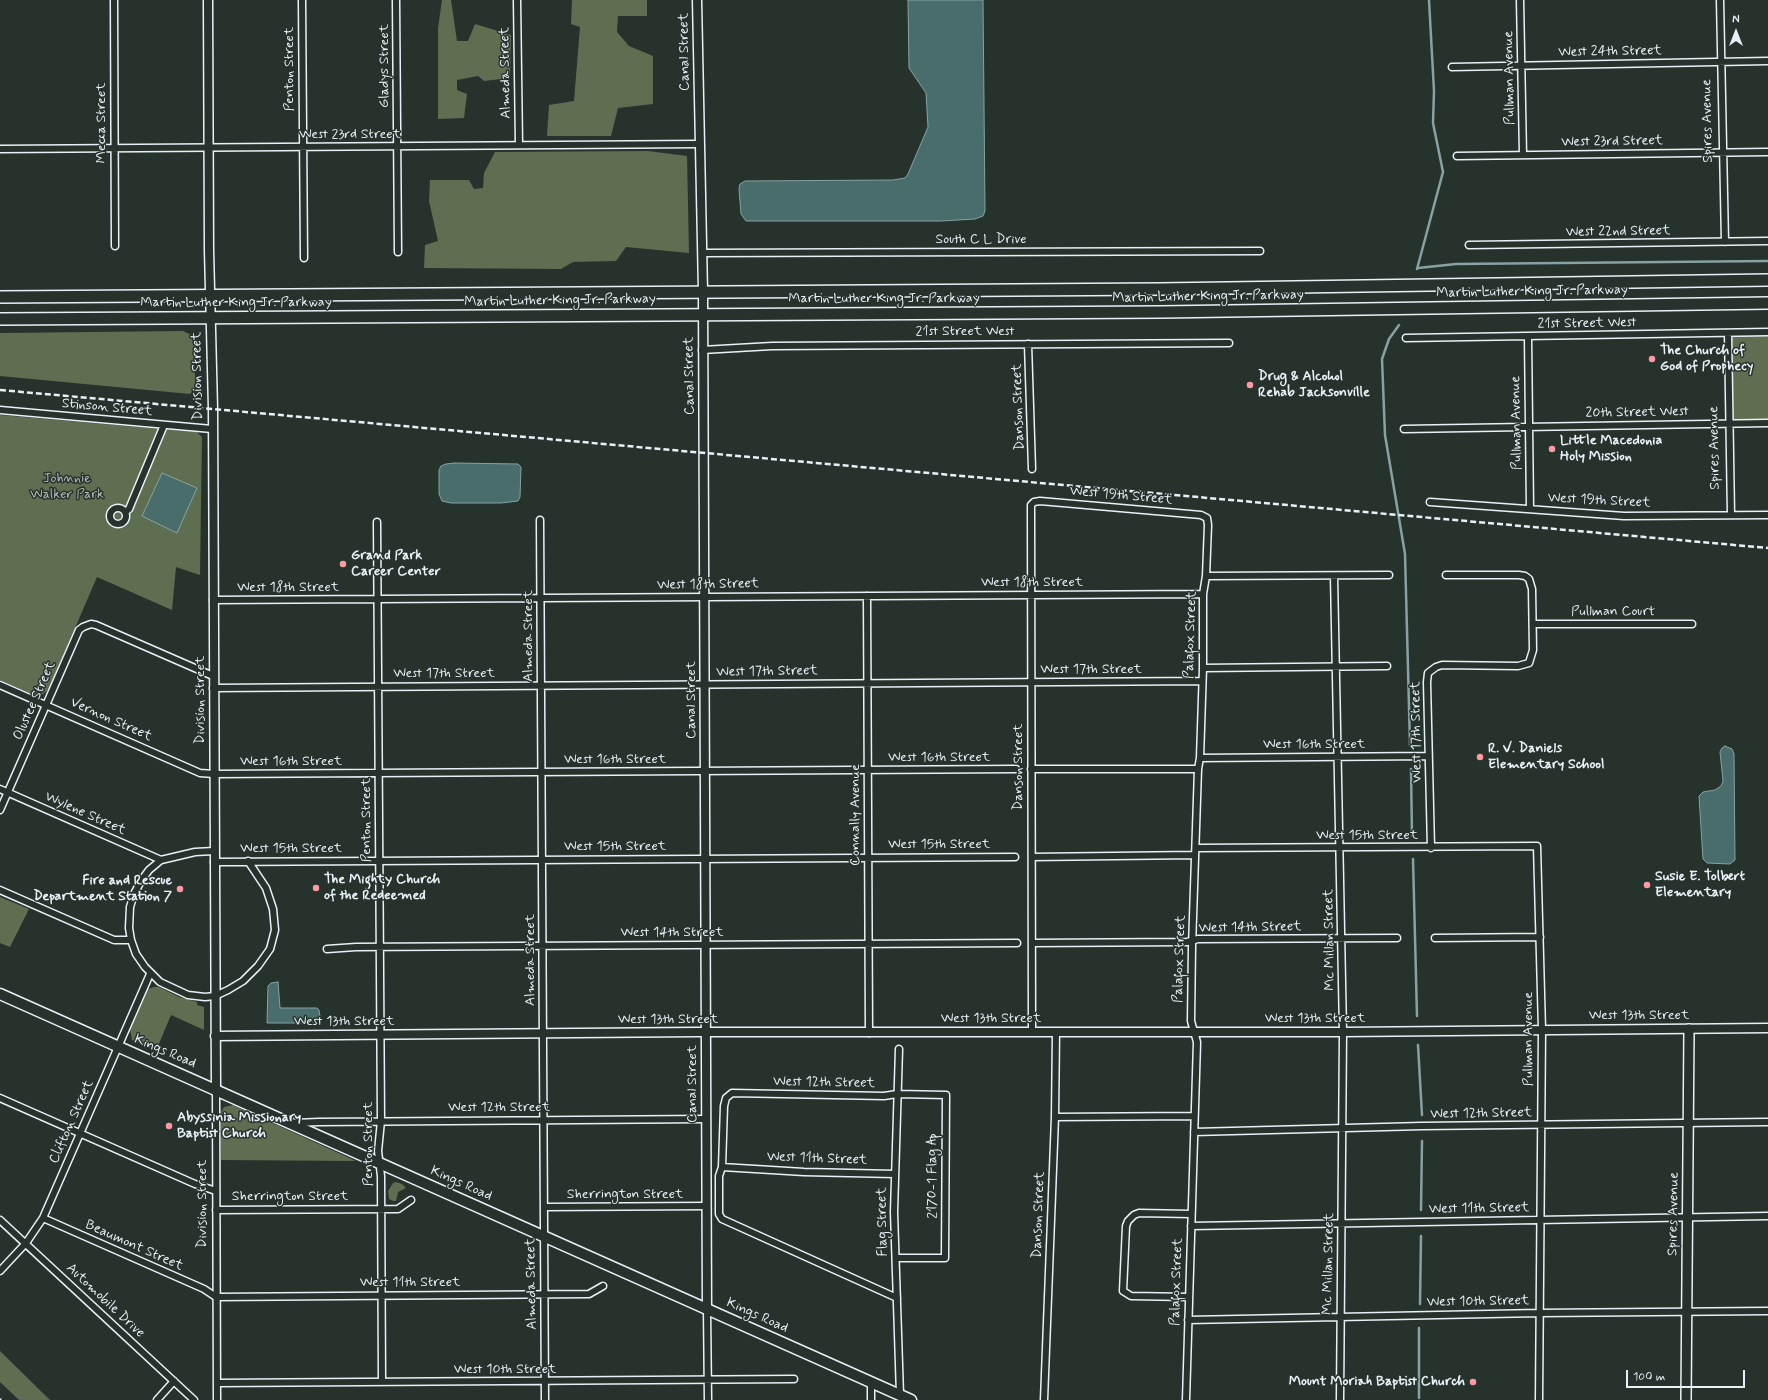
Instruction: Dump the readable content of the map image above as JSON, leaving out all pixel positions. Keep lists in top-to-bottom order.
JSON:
{
  "streets": {
    "highway": ["Martin Luther King Jr. Parkway"],
    "main road": ["Spires Avenue", "Kings Road"],
    "street": [
      "Canal Street",
      "West 24th Street",
      "Gladys Street",
      "Penton Street",
      "Almeda Street",
      "Pullman Avenue",
      "Mecca Street",
      "West 23rd Street",
      "West 22nd Street",
      "South C L Drive",
      "21st Street West",
      "Division Street",
      "Danson Street",
      "Stinson Street",
      "20th Street West",
      "West 19th Street",
      "West 18th Street",
      "Pullman Court",
      "Palafox Street",
      "West 17th Street",
      "Olustee Street",
      "Vernon Street",
      "West 16th Street",
      "Wylene Street",
      "Connally Avenue",
      "West 15th Street",
      "West 14th Street",
      "Mc Millan Street",
      "West 13th Street",
      "West 12th Street",
      "Clifton Street",
      "West 11th Street",
      "2170-1 Flag Ap",
      "Sherrington Street",
      "Flag Street",
      "Beaumont Street",
      "Automobile Drive",
      "West 10th Street"
    ]
  },
  "crossings": [
    ["Canal Street", "West 23rd Street"],
    ["Canal Street", "South C L Drive"],
    ["Canal Street", "Martin Luther King Jr. Parkway"],
    ["Canal Street", "21st Street West"],
    ["Canal Street", "West 18th Street"],
    ["Canal Street", "West 17th Street"],
    ["Canal Street", "West 16th Street"],
    ["Canal Street", "West 15th Street"],
    ["Canal Street", "West 14th Street"],
    ["Canal Street", "West 13th Street"],
    ["Canal Street", "Kings Road"],
    ["Canal Street", "West 12th Street"],
    ["Canal Street", "Sherrington Street"],
    ["Canal Street", "West 10th Street"],
    ["West 24th Street", "Pullman Avenue"],
    ["West 24th Street", "Spires Avenue"],
    ["Gladys Street", "West 23rd Street"],
    ["Penton Street", "West 23rd Street"],
    ["Penton Street", "West 18th Street"],
    ["Penton Street", "West 17th Street"],
    ["Penton Street", "West 16th Street"],
    ["Penton Street", "West 15th Street"],
    ["Penton Street", "West 14th Street"],
    ["Penton Street", "West 13th Street"],
    ["Penton Street", "Kings Road"],
    ["Penton Street", "West 12th Street"],
    ["Penton Street", "West 11th Street"],
    ["Penton Street", "Sherrington Street"],
    ["Penton Street", "West 10th Street"],
    ["Almeda Street", "West 23rd Street"],
    ["Almeda Street", "West 18th Street"],
    ["Almeda Street", "West 17th Street"],
    ["Almeda Street", "West 16th Street"],
    ["Almeda Street", "West 15th Street"],
    ["Almeda Street", "West 14th Street"],
    ["Almeda Street", "West 13th Street"],
    ["Almeda Street", "Kings Road"],
    ["Almeda Street", "West 12th Street"],
    ["Almeda Street", "West 11th Street"],
    ["Almeda Street", "Sherrington Street"],
    ["Almeda Street", "West 10th Street"],
    ["Pullman Avenue", "West 23rd Street"],
    ["Pullman Avenue", "21st Street West"],
    ["Pullman Avenue", "20th Street West"],
    ["Pullman Avenue", "West 19th Street"],
    ["Pullman Avenue", "West 15th Street"],
    ["Pullman Avenue", "West 13th Street"],
    ["Pullman Avenue", "West 12th Street"],
    ["Pullman Avenue", "West 11th Street"],
    ["Pullman Avenue", "West 10th Street"],
    ["Spires Avenue", "West 23rd Street"],
    ["Spires Avenue", "West 22nd Street"],
    ["Spires Avenue", "21st Street West"],
    ["Spires Avenue", "20th Street West"],
    ["Spires Avenue", "West 19th Street"],
    ["Spires Avenue", "West 13th Street"],
    ["Spires Avenue", "West 12th Street"],
    ["Spires Avenue", "West 11th Street"],
    ["Spires Avenue", "West 10th Street"],
    ["Mecca Street", "West 23rd Street"],
    ["West 23rd Street", "Division Street"],
    ["Martin Luther King Jr. Parkway", "Division Street"],
    ["21st Street West", "Danson Street"],
    ["Division Street", "Stinson Street"],
    ["Division Street", "West 18th Street"],
    ["Division Street", "West 17th Street"],
    ["Division Street", "Olustee Street"],
    ["Division Street", "Vernon Street"],
    ["Division Street", "West 16th Street"],
    ["Division Street", "West 15th Street"],
    ["Division Street", "West 13th Street"],
    ["Division Street", "Kings Road"],
    ["Division Street", "West 11th Street"],
    ["Division Street", "Sherrington Street"],
    ["Division Street", "Beaumont Street"],
    ["Division Street", "West 10th Street"],
    ["Danson Street", "West 19th Street"],
    ["Danson Street", "West 18th Street"],
    ["Danson Street", "West 17th Street"],
    ["Danson Street", "West 15th Street"],
    ["Danson Street", "West 14th Street"],
    ["Danson Street", "West 13th Street"],
    ["West 19th Street", "Palafox Street"],
    ["West 18th Street", "Palafox Street"],
    ["West 18th Street", "Connally Avenue"],
    ["Pullman Court", "West 17th Street"],
    ["Palafox Street", "West 17th Street"],
    ["Palafox Street", "West 16th Street"],
    ["Palafox Street", "West 15th Street"],
    ["Palafox Street", "West 14th Street"],
    ["Palafox Street", "West 13th Street"],
    ["Palafox Street", "West 12th Street"],
    ["Palafox Street", "West 11th Street"],
    ["Palafox Street", "West 10th Street"],
    ["West 17th Street", "West 16th Street"],
    ["West 17th Street", "Connally Avenue"],
    ["West 17th Street", "West 15th Street"],
    ["Olustee Street", "Vernon Street"],
    ["Olustee Street", "Wylene Street"],
    ["Vernon Street", "West 16th Street"],
    ["West 16th Street", "Connally Avenue"],
    ["West 16th Street", "Mc Millan Street"],
    ["Connally Avenue", "West 15th Street"],
    ["Connally Avenue", "West 14th Street"],
    ["Connally Avenue", "West 13th Street"],
    ["West 15th Street", "Mc Millan Street"],
    ["West 14th Street", "Mc Millan Street"],
    ["Mc Millan Street", "West 13th Street"],
    ["Mc Millan Street", "West 12th Street"],
    ["Mc Millan Street", "West 11th Street"],
    ["Mc Millan Street", "West 10th Street"],
    ["Kings Road", "West 12th Street"],
    ["Kings Road", "Clifton Street"],
    ["Kings Road", "Flag Street"],
    ["West 12th Street", "West 11th Street"],
    ["West 12th Street", "2170-1 Flag Ap"],
    ["West 12th Street", "Flag Street"],
    ["Clifton Street", "Sherrington Street"],
    ["Clifton Street", "Beaumont Street"],
    ["Clifton Street", "Automobile Drive"],
    ["West 11th Street", "Flag Street"],
    ["West 11th Street", "Beaumont Street"],
    ["2170-1 Flag Ap", "Flag Street"]
  ],
  "parks": ["Johnnie Walker Park"],
  "places": [
    "The Church of God of Prophecy",
    "Drug & Alcohol Rehab Jacksonville",
    "Little Macedonia Holy Mission",
    "Grand Park Career Center",
    "R. V. Daniels Elementary School",
    "Susie E. Tolbert Elementary",
    "The Mighty Church of the Redeemed",
    "Fire and Rescue Department Station 7",
    "Abyssinia Missionary Baptist Church",
    "Mount Moriah Baptist Church"
  ],
  "scale_bar": "100 m",
  "north": "top"
}
